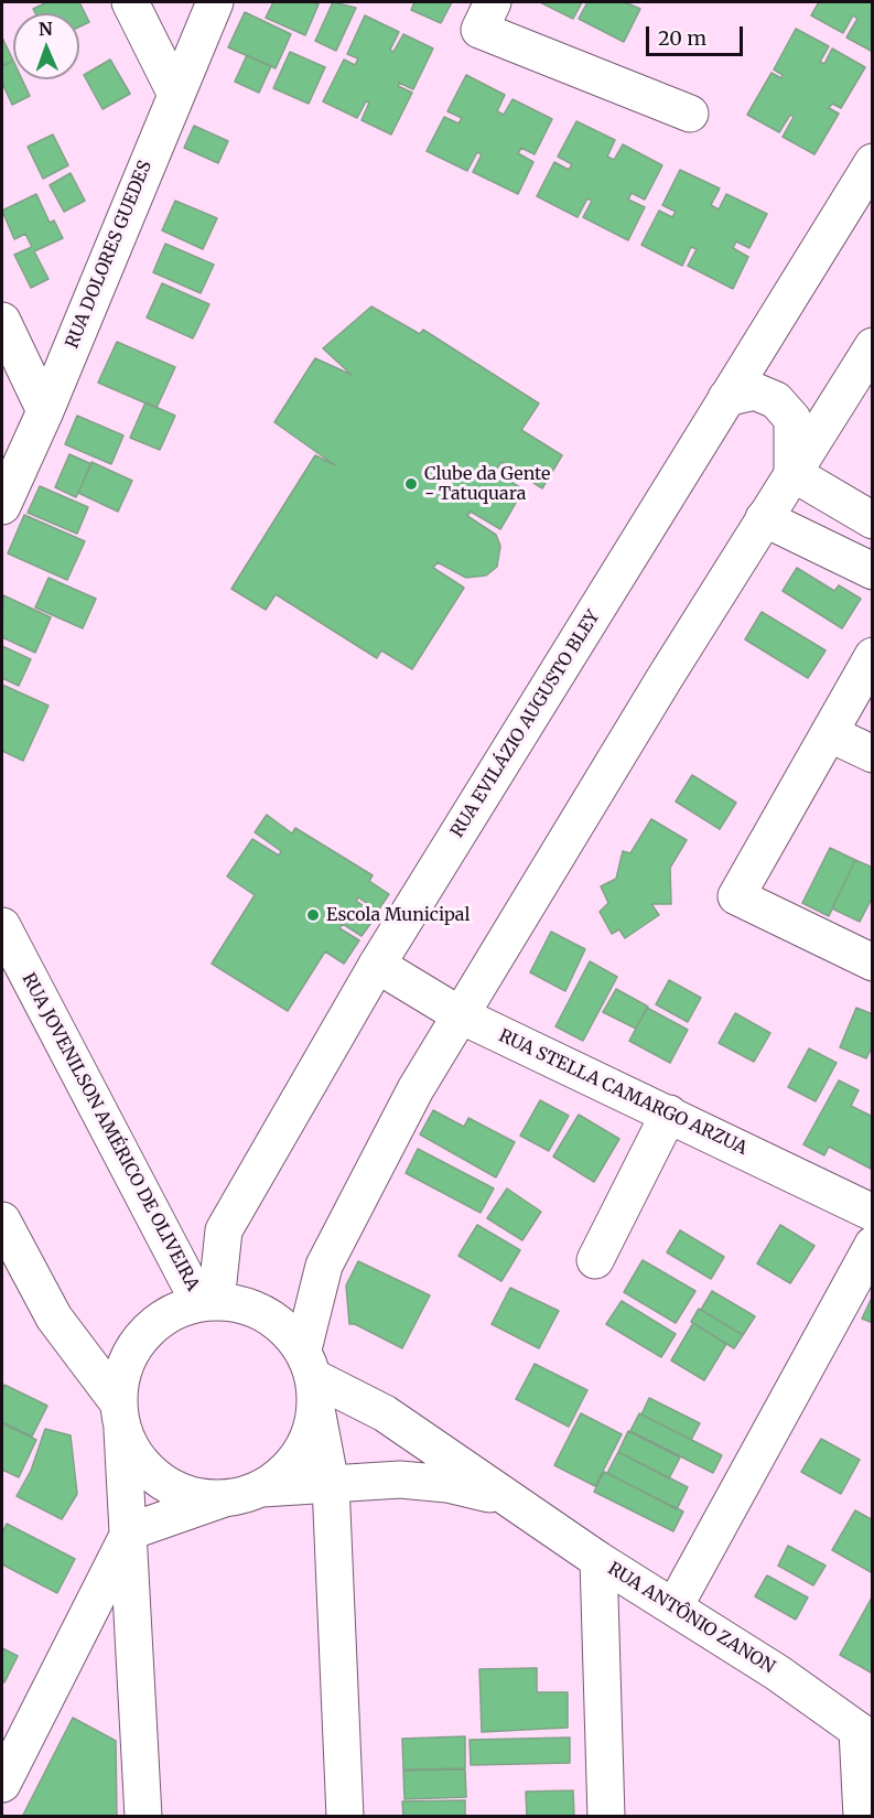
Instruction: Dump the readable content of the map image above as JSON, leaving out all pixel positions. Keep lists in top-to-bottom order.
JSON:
{
  "streets": {
    "street": [
      "RUA DOLORES GUEDES",
      "RUA EVILÁZIO AUGUSTO BLEY",
      "RUA STELLA CAMARGO ARZUA",
      "RUA JOVENILSON AMÉRICO DE OLIVEIRA",
      "RUA ANTÔNIO ZANON"
    ]
  },
  "crossings": [
    ["RUA EVILÁZIO AUGUSTO BLEY", "RUA STELLA CAMARGO ARZUA"],
    ["RUA EVILÁZIO AUGUSTO BLEY", "RUA JOVENILSON AMÉRICO DE OLIVEIRA"],
    ["RUA EVILÁZIO AUGUSTO BLEY", "RUA ANTÔNIO ZANON"],
    ["RUA JOVENILSON AMÉRICO DE OLIVEIRA", "RUA ANTÔNIO ZANON"]
  ],
  "places": ["Clube da Gente - Tatuquara", "Escola Municipal"],
  "scale_bar": "20 m",
  "north": "top"
}
